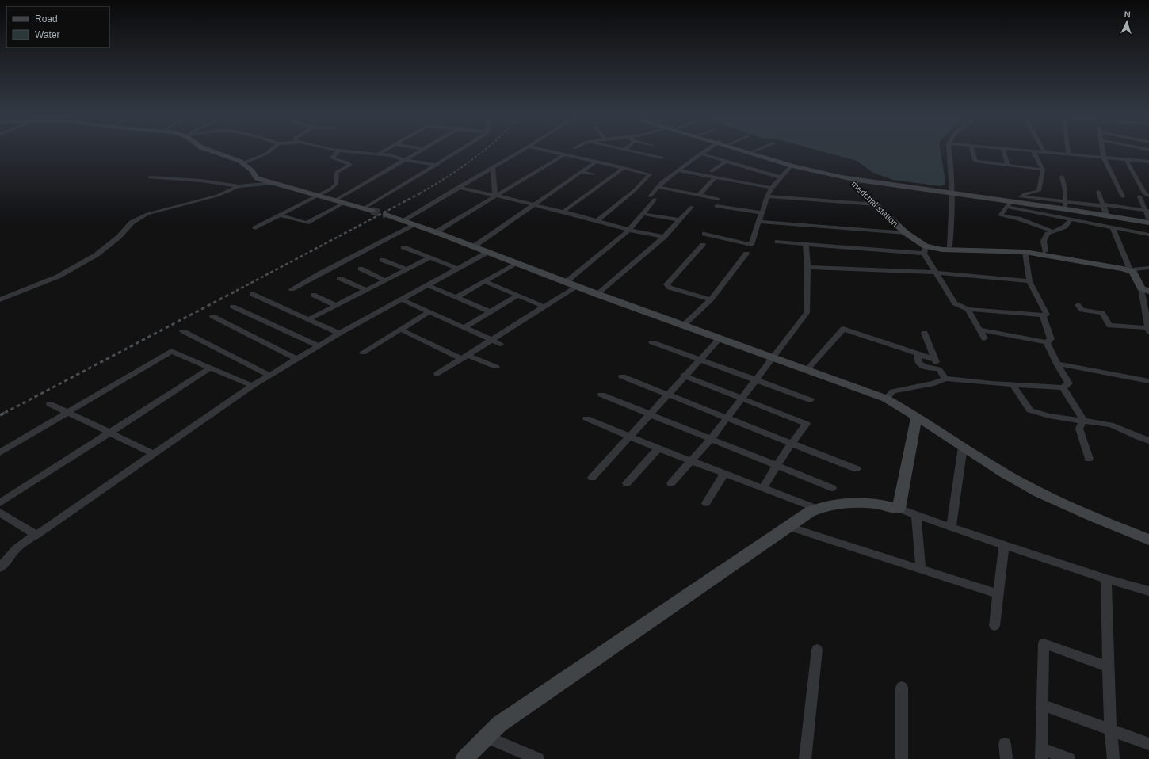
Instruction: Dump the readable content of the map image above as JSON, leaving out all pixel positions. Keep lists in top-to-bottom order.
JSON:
{
  "streets": {
    "street": ["medchal station"]
  },
  "legend": ["Road", "Water"],
  "north": "top"
}
